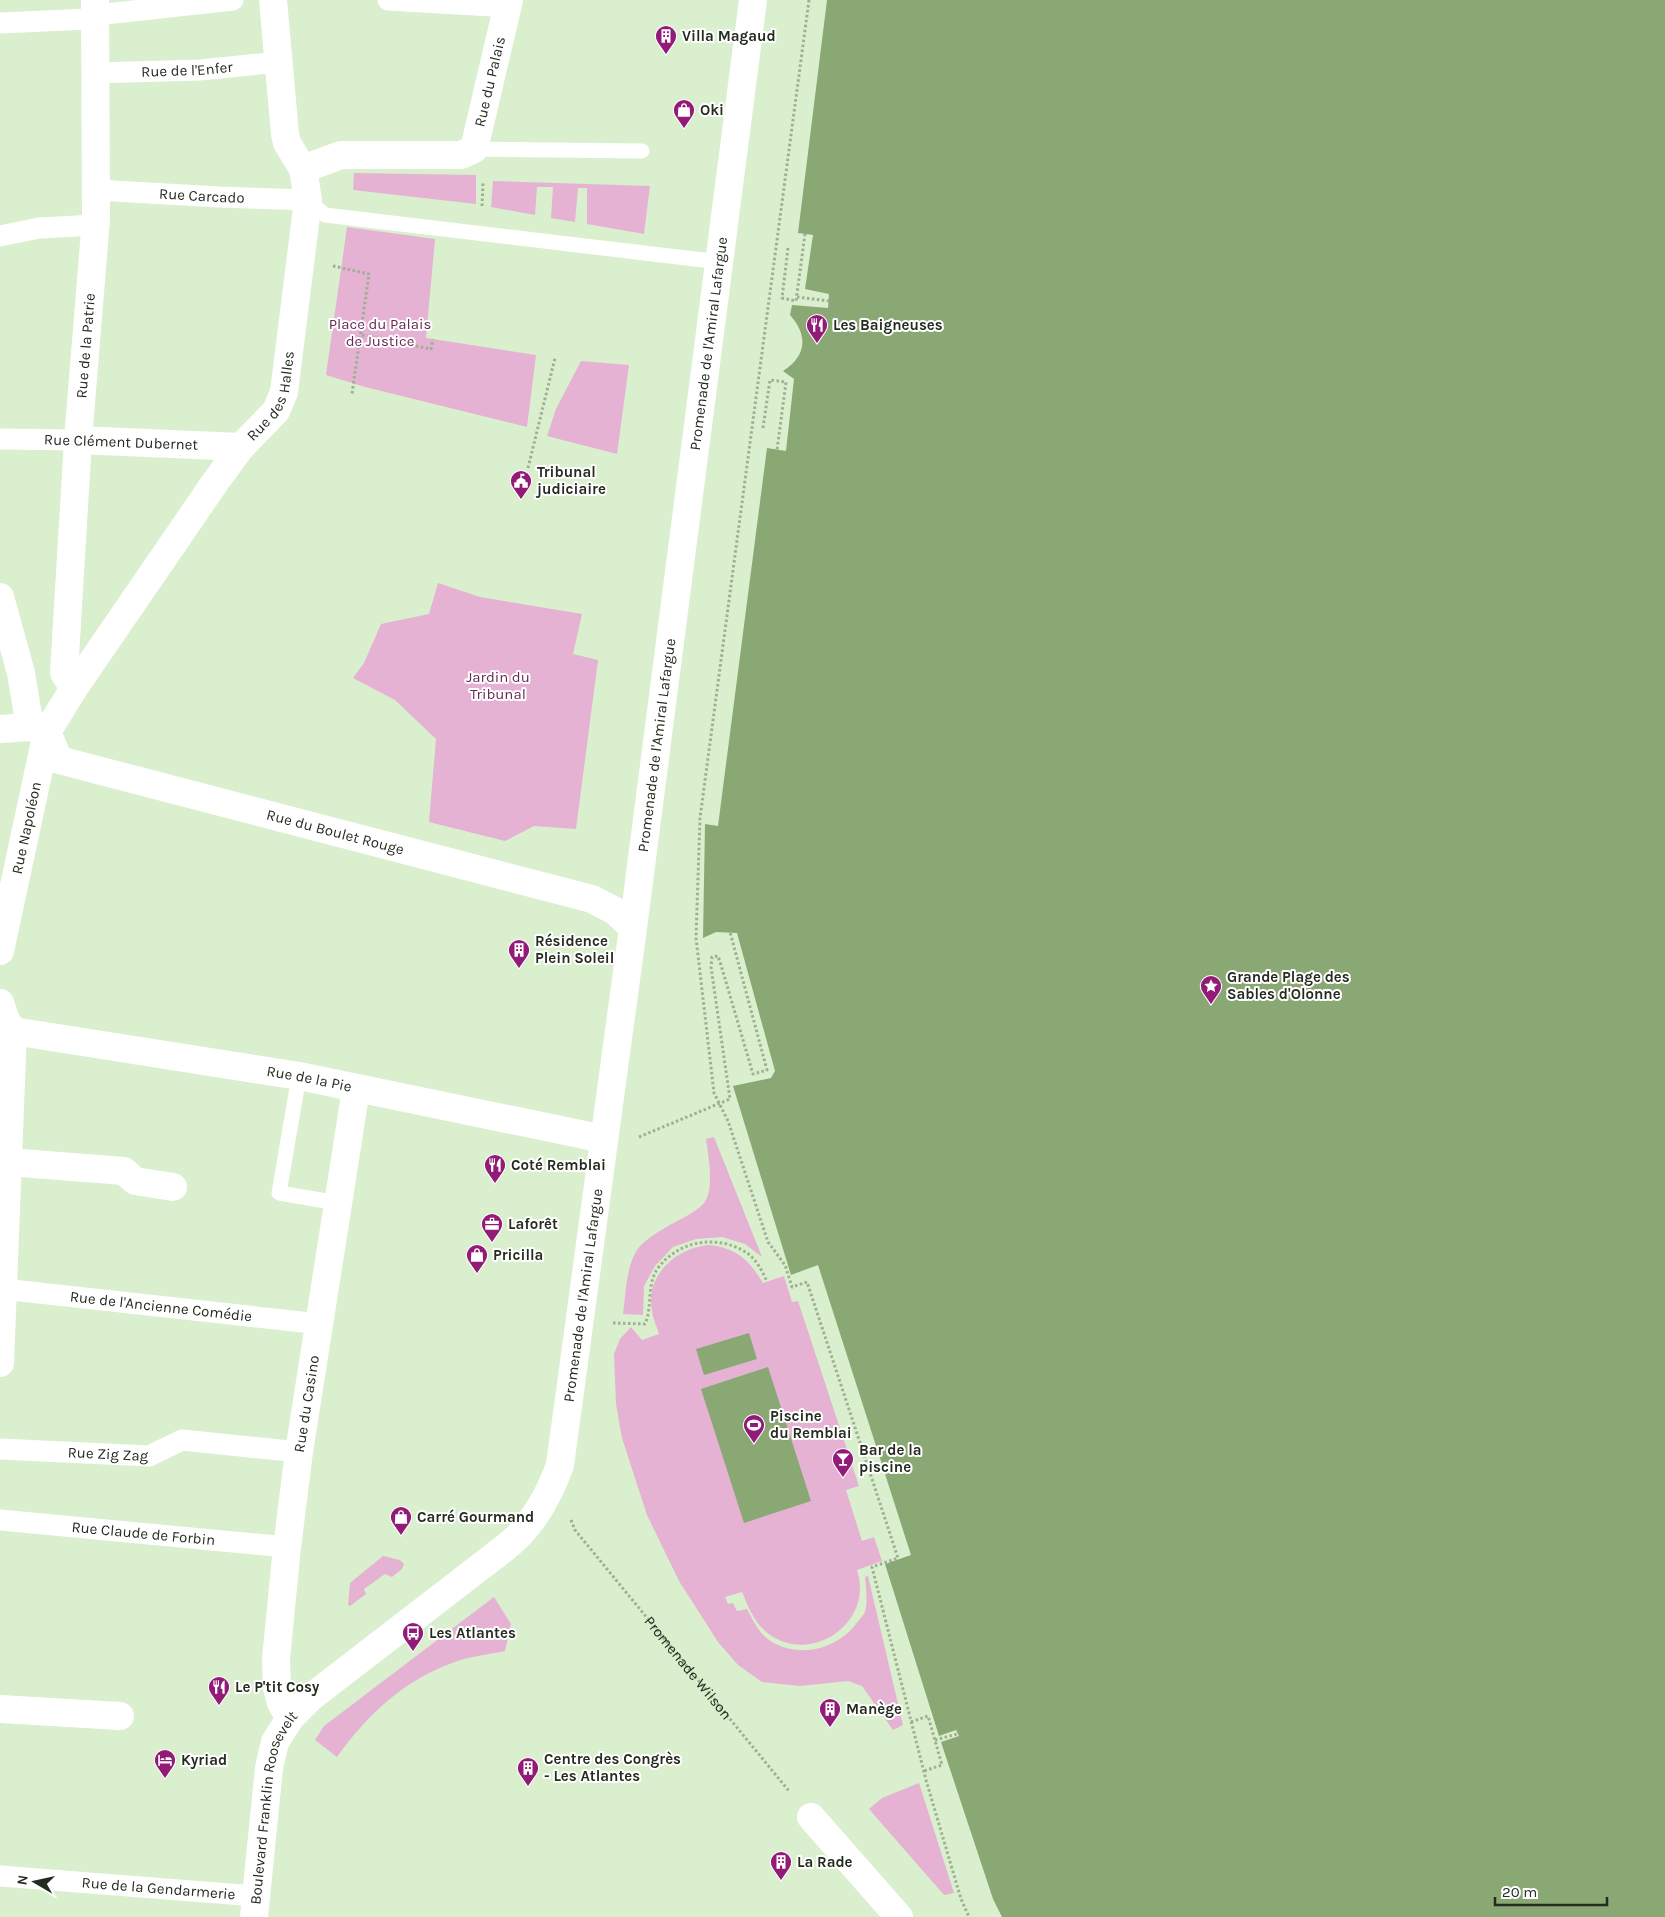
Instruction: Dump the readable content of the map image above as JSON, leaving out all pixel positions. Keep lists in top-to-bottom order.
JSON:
{
  "streets": {
    "street": [
      "Rue de l'Enfer",
      "Rue du Palais",
      "Rue Carcado",
      "Promenade de l'Amiral Lafargue",
      "Rue de la Patrie",
      "Rue des Halles",
      "Rue Clément Dubernet",
      "Rue Napoléon",
      "Rue du Boulet Rouge",
      "Rue de la Pie",
      "Rue de l'Ancienne Comédie",
      "Rue du Casino",
      "Rue Zig Zag",
      "Rue Claude de Forbin",
      "Boulevard Franklin Roosevelt",
      "Rue de la Gendarmerie"
    ],
    "path": ["Promenade Wilson"]
  },
  "crossings": [
    ["Rue de l'Enfer", "Rue de la Patrie"],
    ["Rue de l'Enfer", "Rue des Halles"],
    ["Rue Carcado", "Rue de la Patrie"],
    ["Rue Carcado", "Rue des Halles"],
    ["Promenade de l'Amiral Lafargue", "Rue du Boulet Rouge"],
    ["Promenade de l'Amiral Lafargue", "Rue de la Pie"],
    ["Promenade de l'Amiral Lafargue", "Boulevard Franklin Roosevelt"],
    ["Rue de la Patrie", "Rue des Halles"],
    ["Rue de la Patrie", "Rue Clément Dubernet"],
    ["Rue des Halles", "Rue Clément Dubernet"],
    ["Rue des Halles", "Rue Napoléon"],
    ["Rue des Halles", "Rue du Boulet Rouge"],
    ["Rue Napoléon", "Rue du Boulet Rouge"],
    ["Rue de la Pie", "Rue du Casino"],
    ["Rue de l'Ancienne Comédie", "Rue du Casino"],
    ["Rue du Casino", "Rue Zig Zag"],
    ["Rue du Casino", "Rue Claude de Forbin"],
    ["Rue du Casino", "Boulevard Franklin Roosevelt"],
    ["Boulevard Franklin Roosevelt", "Rue de la Gendarmerie"]
  ],
  "parks": ["Place du Palais de Justice", "Jardin du Tribunal"],
  "places": {
    "building": [
      "Villa Magaud",
      "Résidence Plein Soleil",
      "Manège",
      "Centre des Congrès - Les Atlantes",
      "La Rade"
    ],
    "shop": ["Oki", "Pricilla", "Carré Gourmand"],
    "restaurant": ["Les Baigneuses", "Coté Remblai", "Le P'tit Cosy"],
    "public building": ["Tribunal judiciaire"],
    "place": ["Grande Plage des Sables d'Olonne"],
    "office": ["Laforêt"],
    "sports": ["Piscine du Remblai"],
    "bar": ["Bar de la piscine"],
    "bus stop": ["Les Atlantes"],
    "hotel": ["Kyriad"]
  },
  "scale_bar": "20 m",
  "north": "left"
}
